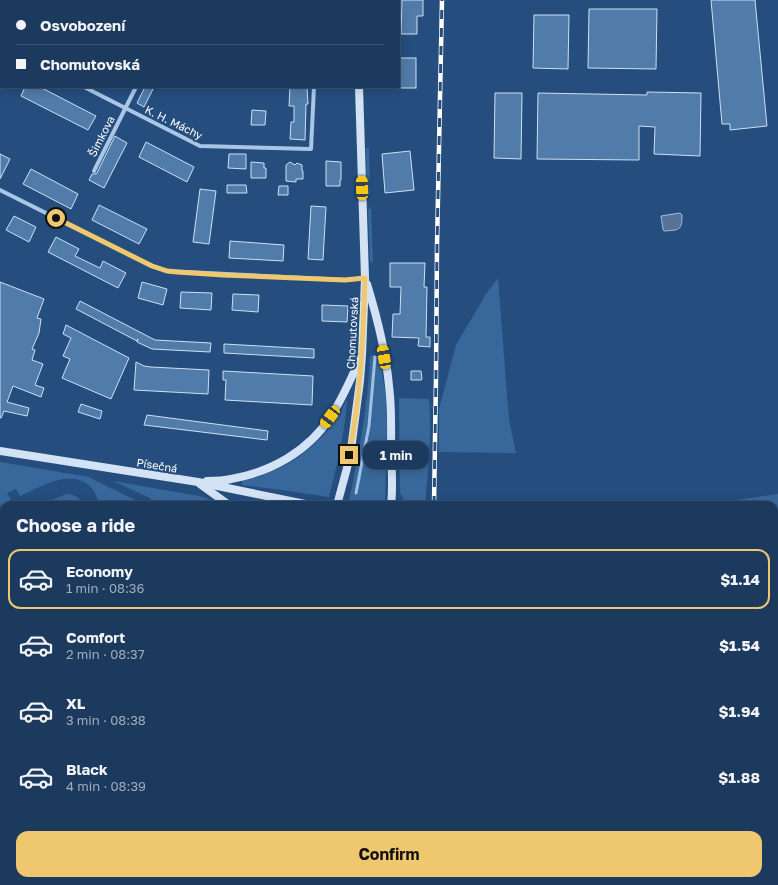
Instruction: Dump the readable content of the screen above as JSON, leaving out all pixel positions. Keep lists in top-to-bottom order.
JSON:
{
  "streets": {
    "street": [
      "K. H. Máchy",
      "Šimkova",
      "Chomutovská",
      "Písečná"
    ]
  },
  "crossings": [
    ["K. H. Máchy", "Šimkova"]
  ],
  "page": {
    "banner": ["Osvobození", "Chomutovská"],
    "bubble": "1 min",
    "heading": "Choose a ride",
    "list": [
      {
        "name": "Economy",
        "note": "1 min · 08:36",
        "value": "$1.14"
      },
      {
        "name": "Comfort",
        "note": "2 min · 08:37",
        "value": "$1.54"
      },
      {
        "name": "XL",
        "note": "3 min · 08:38",
        "value": "$1.94"
      },
      {
        "name": "Black",
        "note": "4 min · 08:39",
        "value": "$1.88"
      }
    ],
    "buttons": "Confirm"
  }
}
